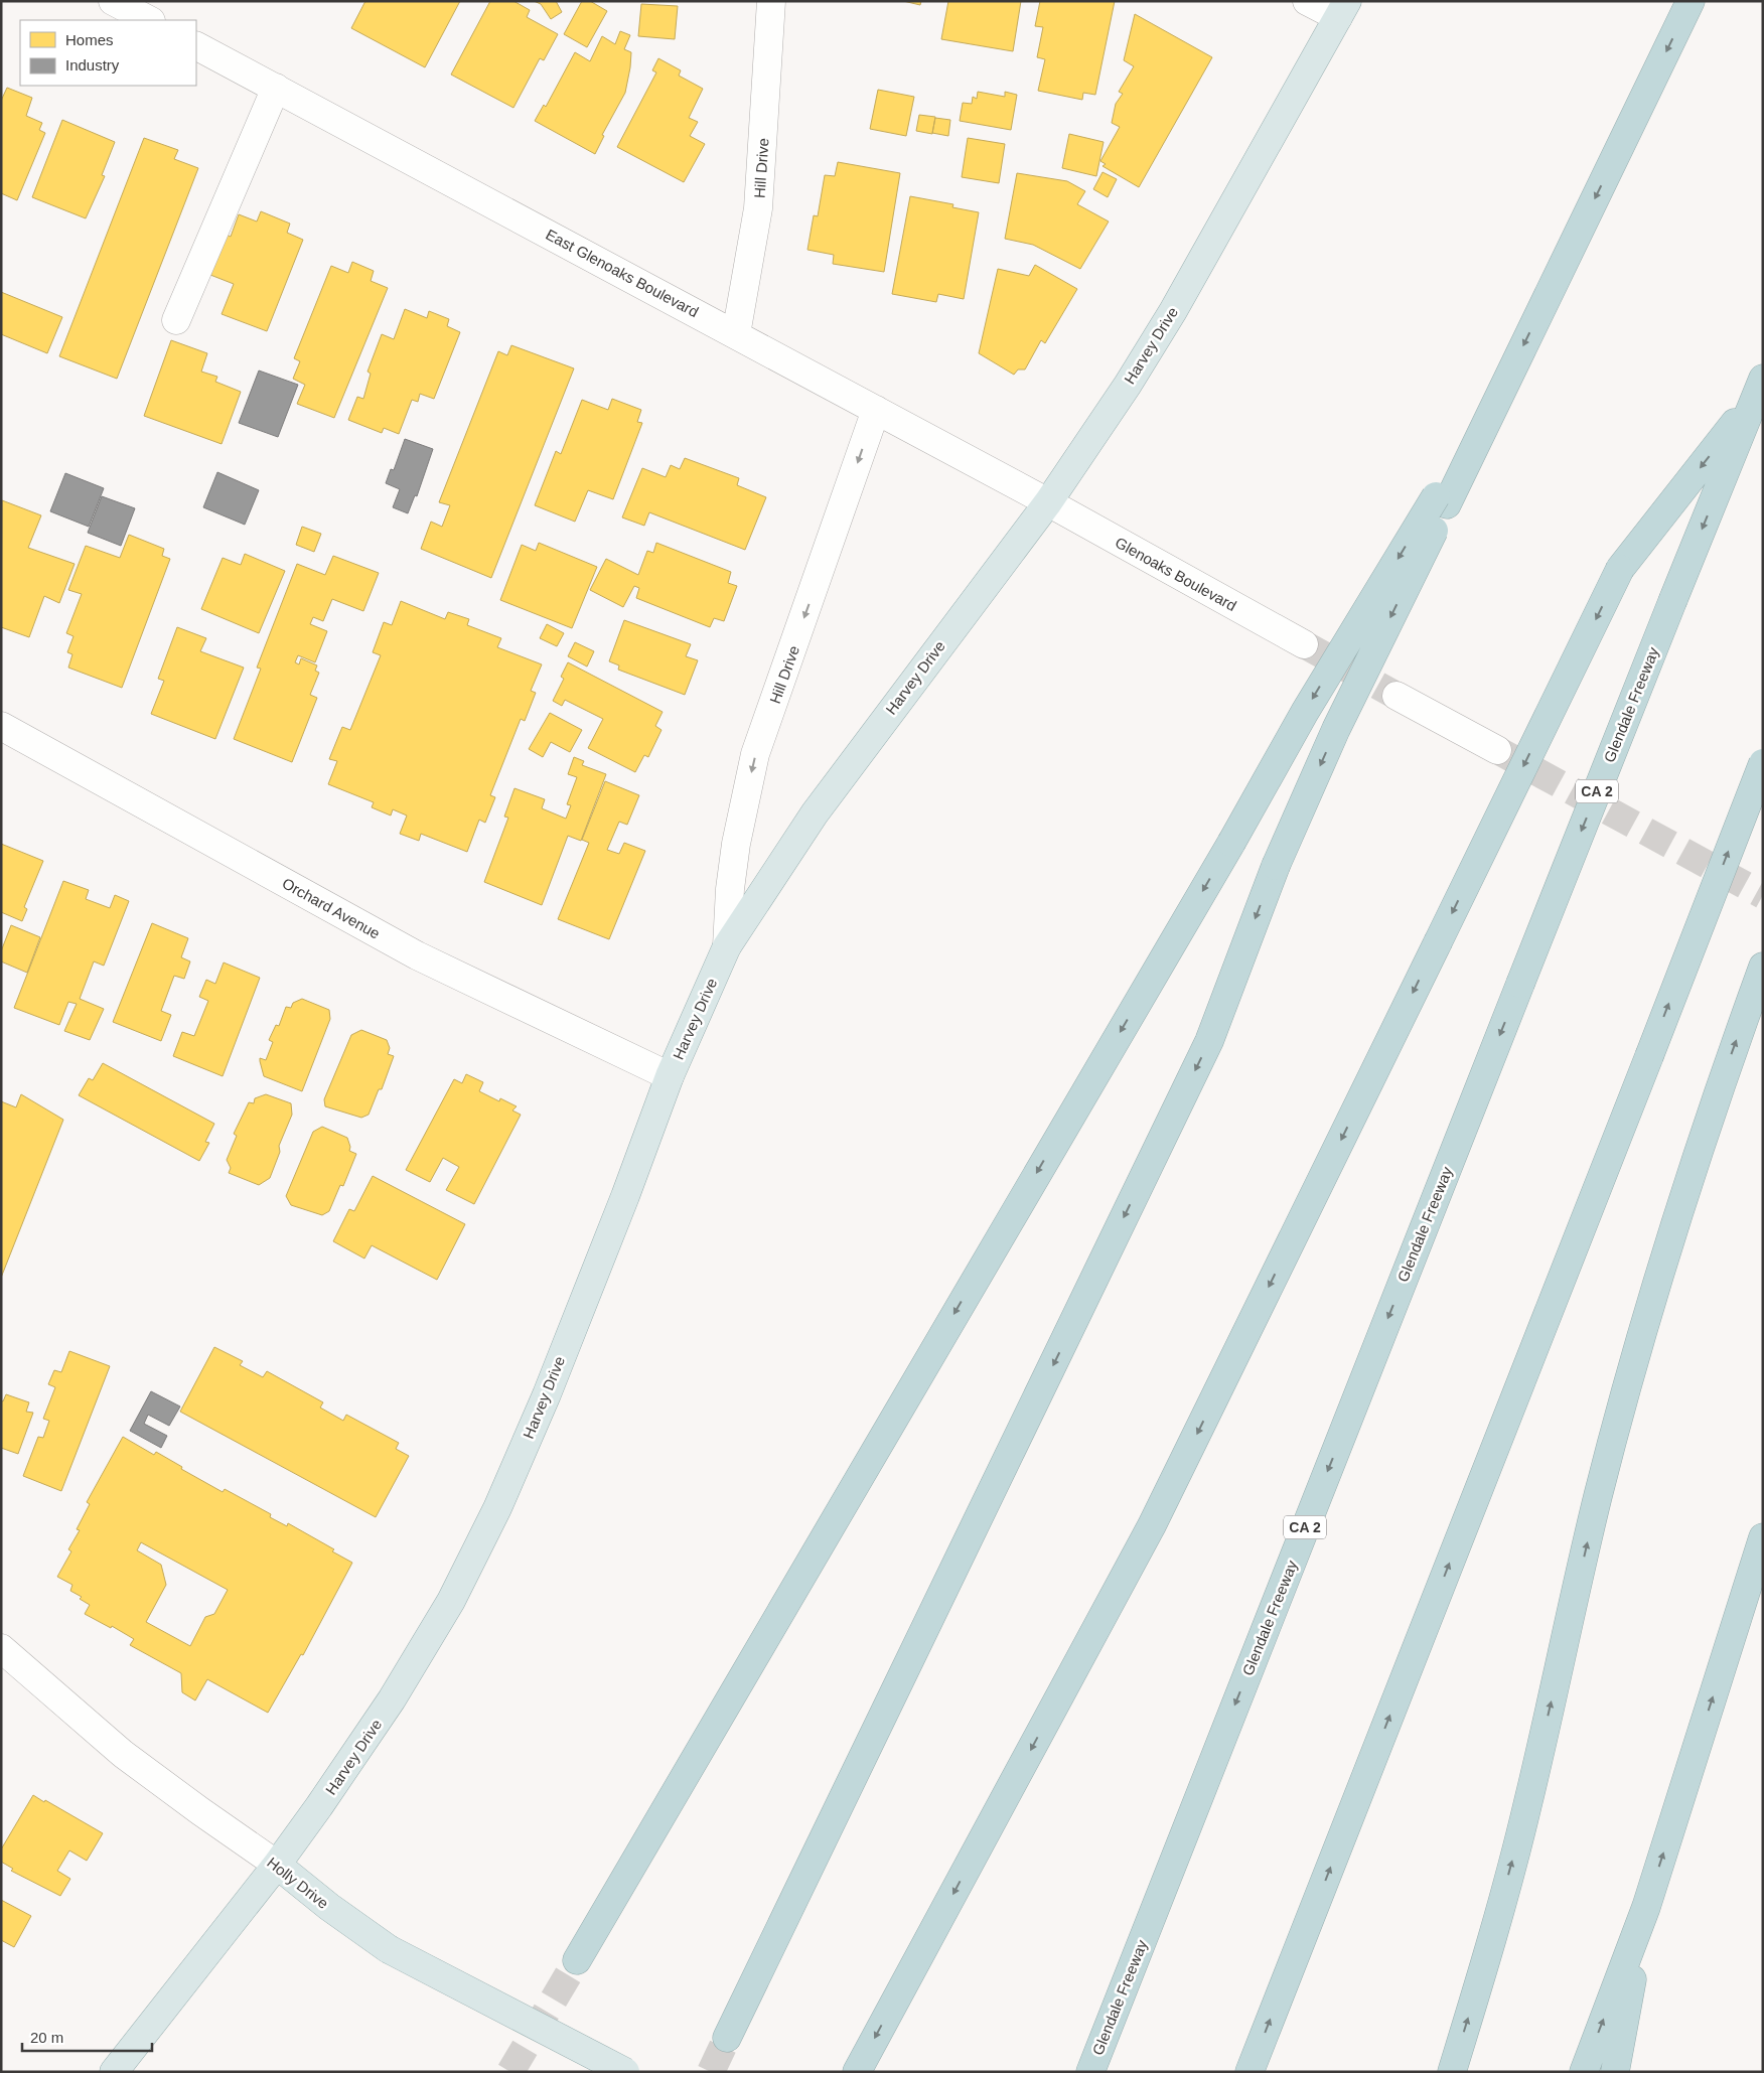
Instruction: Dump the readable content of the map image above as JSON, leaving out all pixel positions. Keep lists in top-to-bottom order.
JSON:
{
  "streets": {
    "highway": ["Glendale Freeway", "CA 2"],
    "main road": ["Harvey Drive", "Holly Drive"],
    "street": [
      "Hill Drive",
      "East Glenoaks Boulevard",
      "Glenoaks Boulevard",
      "Orchard Avenue"
    ]
  },
  "crossings": [
    ["Hill Drive", "East Glenoaks Boulevard"],
    ["Hill Drive", "Harvey Drive"],
    ["East Glenoaks Boulevard", "Harvey Drive"],
    ["East Glenoaks Boulevard", "Glenoaks Boulevard"],
    ["Harvey Drive", "Glenoaks Boulevard"],
    ["Harvey Drive", "Orchard Avenue"],
    ["Harvey Drive", "Holly Drive"]
  ],
  "one_way": ["Hill Drive"],
  "legend": ["Homes", "Industry"],
  "scale_bar": "20 m"
}
